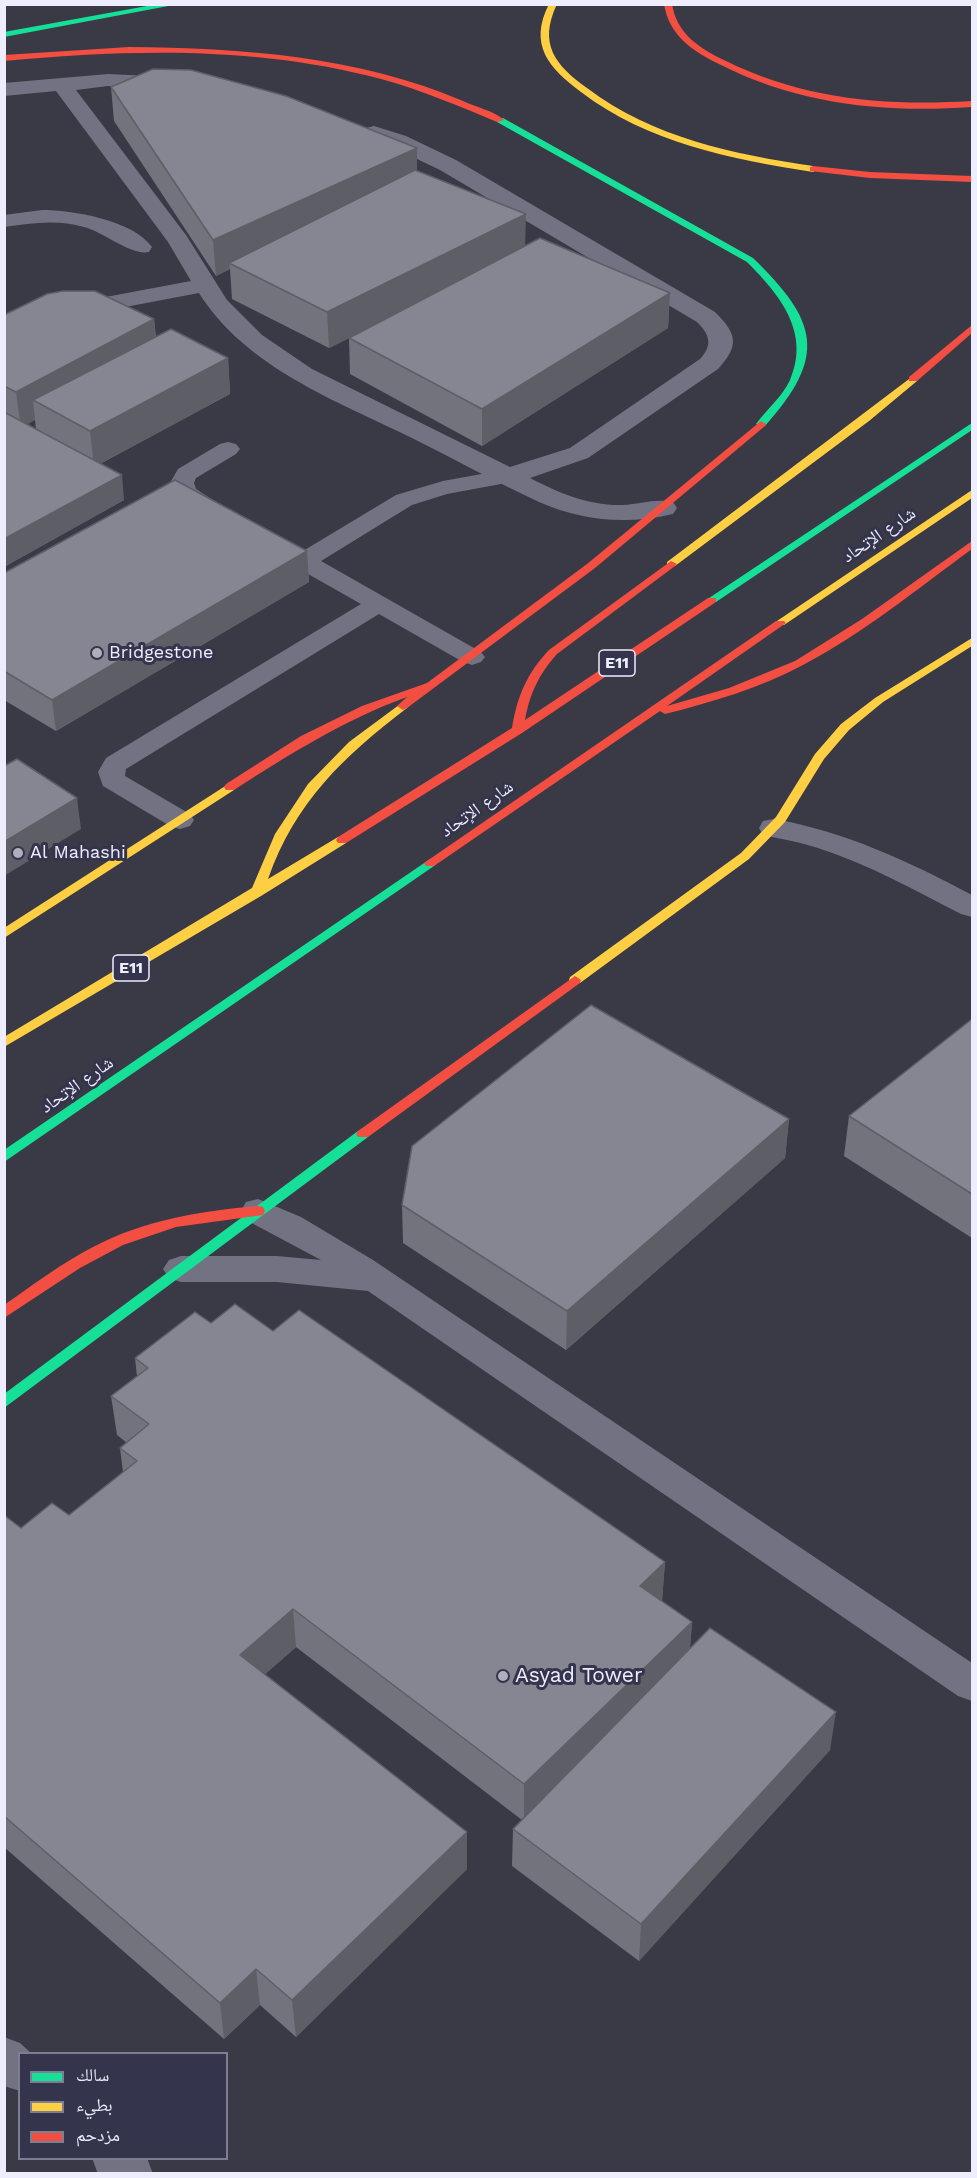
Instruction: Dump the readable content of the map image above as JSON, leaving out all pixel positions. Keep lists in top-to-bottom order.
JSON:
{
  "streets": {
    "main road": ["شارع الإتحاد", "E11"]
  },
  "places": ["Bridgestone", "Al Mahashi", "Asyad Tower"],
  "legend": ["سالك", "بطيء", "مزدحم"]
}
